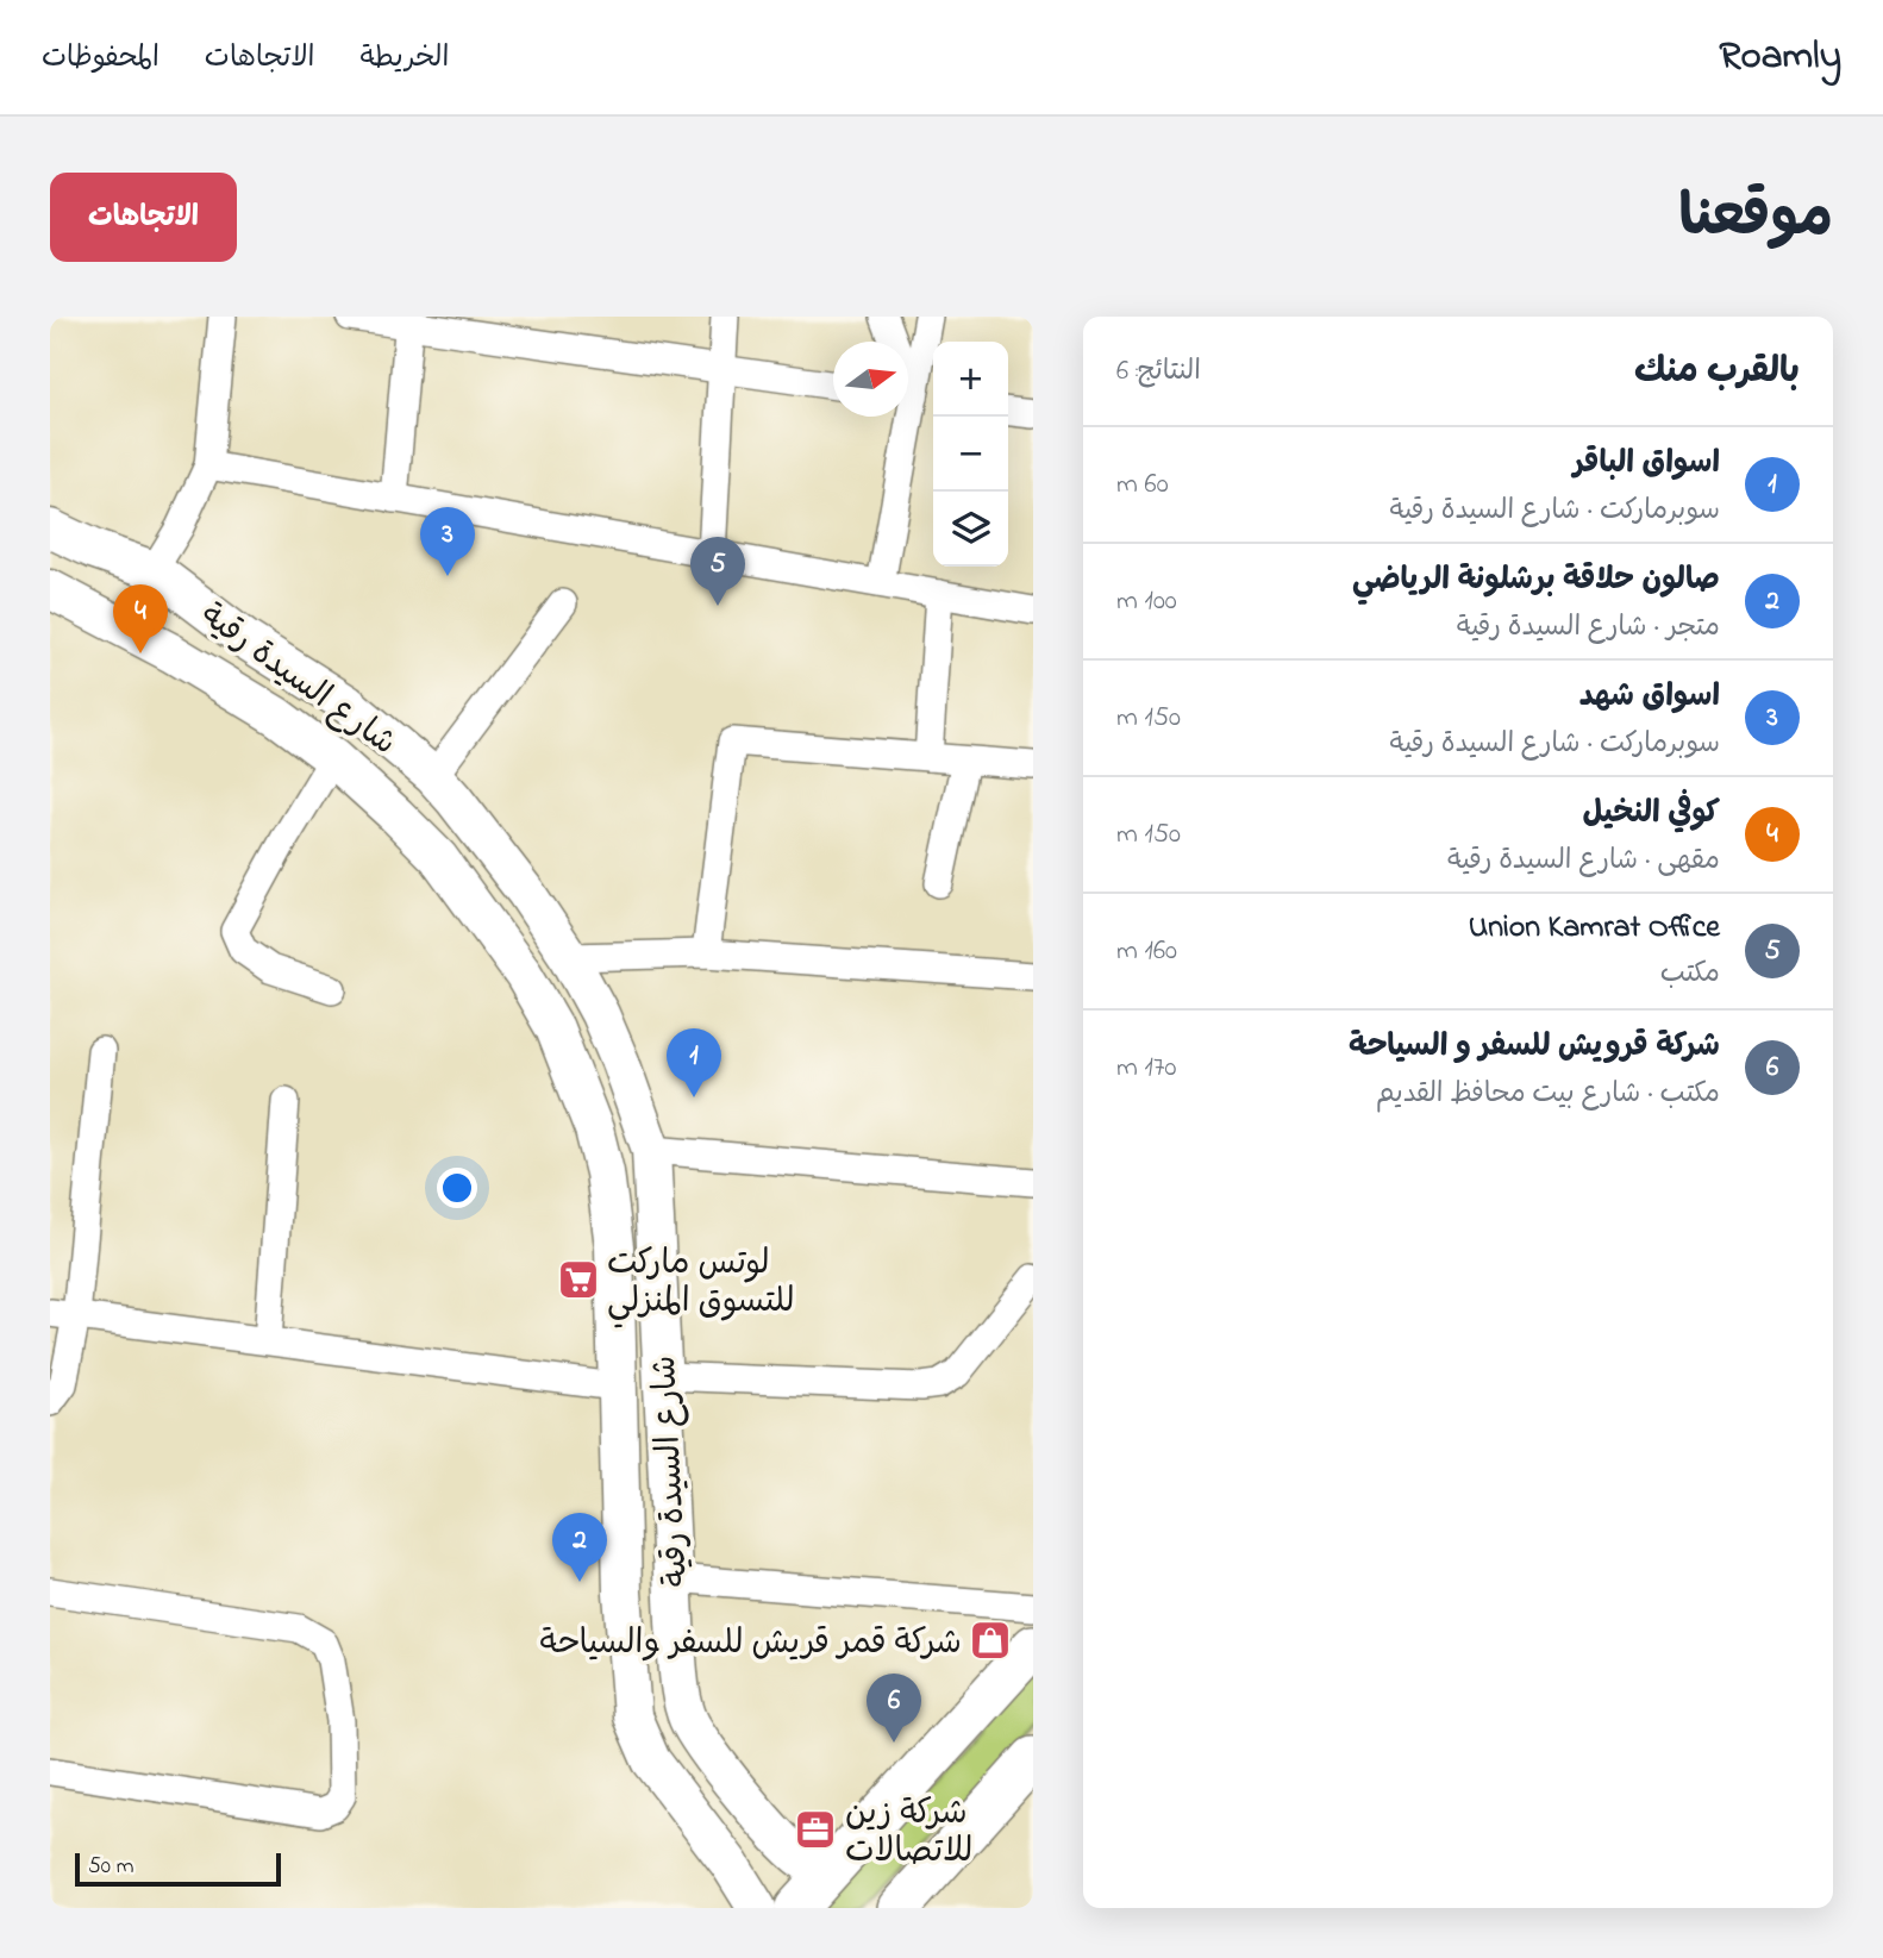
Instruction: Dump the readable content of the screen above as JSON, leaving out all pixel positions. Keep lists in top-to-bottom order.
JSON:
{
  "streets": {
    "main road": ["شارع السيدة رقية"]
  },
  "places": {
    "supermarket": ["لوتس ماركت للتسوق المنزلي"],
    "shop": ["شركة قمر قريش للسفر والسياحة"],
    "office": ["شركة زين للاتصالات"]
  },
  "scale_bar": "50 m",
  "north": "right",
  "page": {
    "header": "Roamly",
    "nav": ["الخريطة", "الاتجاهات", "المحفوظات"],
    "title": "موقعنا",
    "buttons": "الاتجاهات",
    "heading": ["بالقرب منك", "النتائج: 6"],
    "map_buttons": ["+", "−"],
    "list": [
      {
        "mark": "1",
        "name": "اسواق الباقر",
        "note": "سوبرماركت · شارع السيدة رقية",
        "value": "60 m"
      },
      {
        "mark": "2",
        "name": "صالون حلاقة برشلونة الرياضي",
        "note": "متجر · شارع السيدة رقية",
        "value": "100 m"
      },
      {
        "mark": "3",
        "name": "اسواق شهد",
        "note": "سوبرماركت · شارع السيدة رقية",
        "value": "150 m"
      },
      {
        "mark": "4",
        "name": "كوفي النخيل",
        "note": "مقهى · شارع السيدة رقية",
        "value": "150 m"
      },
      {
        "mark": "5",
        "name": "Union Kamrat Office",
        "note": "مكتب",
        "value": "160 m"
      },
      {
        "mark": "6",
        "name": "شركة قرويش للسفر و السياحة",
        "note": "مكتب · شارع بيت محافظ القديم",
        "value": "170 m"
      }
    ],
    "pins": [
      "3",
      "5",
      "4",
      "1",
      "2",
      "6"
    ],
    "scale": "50 m"
  }
}
